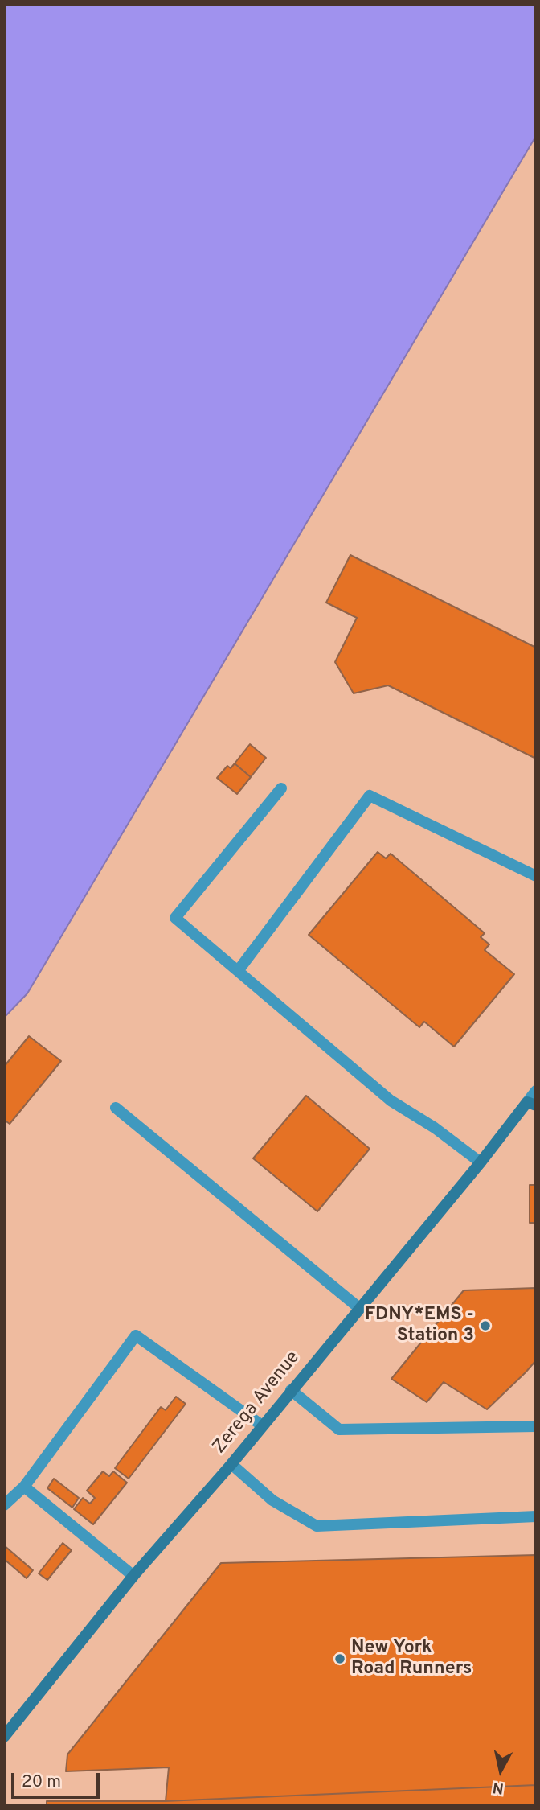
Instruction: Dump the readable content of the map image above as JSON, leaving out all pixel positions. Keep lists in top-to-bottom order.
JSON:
{
  "streets": {
    "main road": ["Zerega Avenue"]
  },
  "places": ["FDNY*EMS - Station 3", "New York Road Runners"],
  "scale_bar": "20 m",
  "north": "bottom"
}
